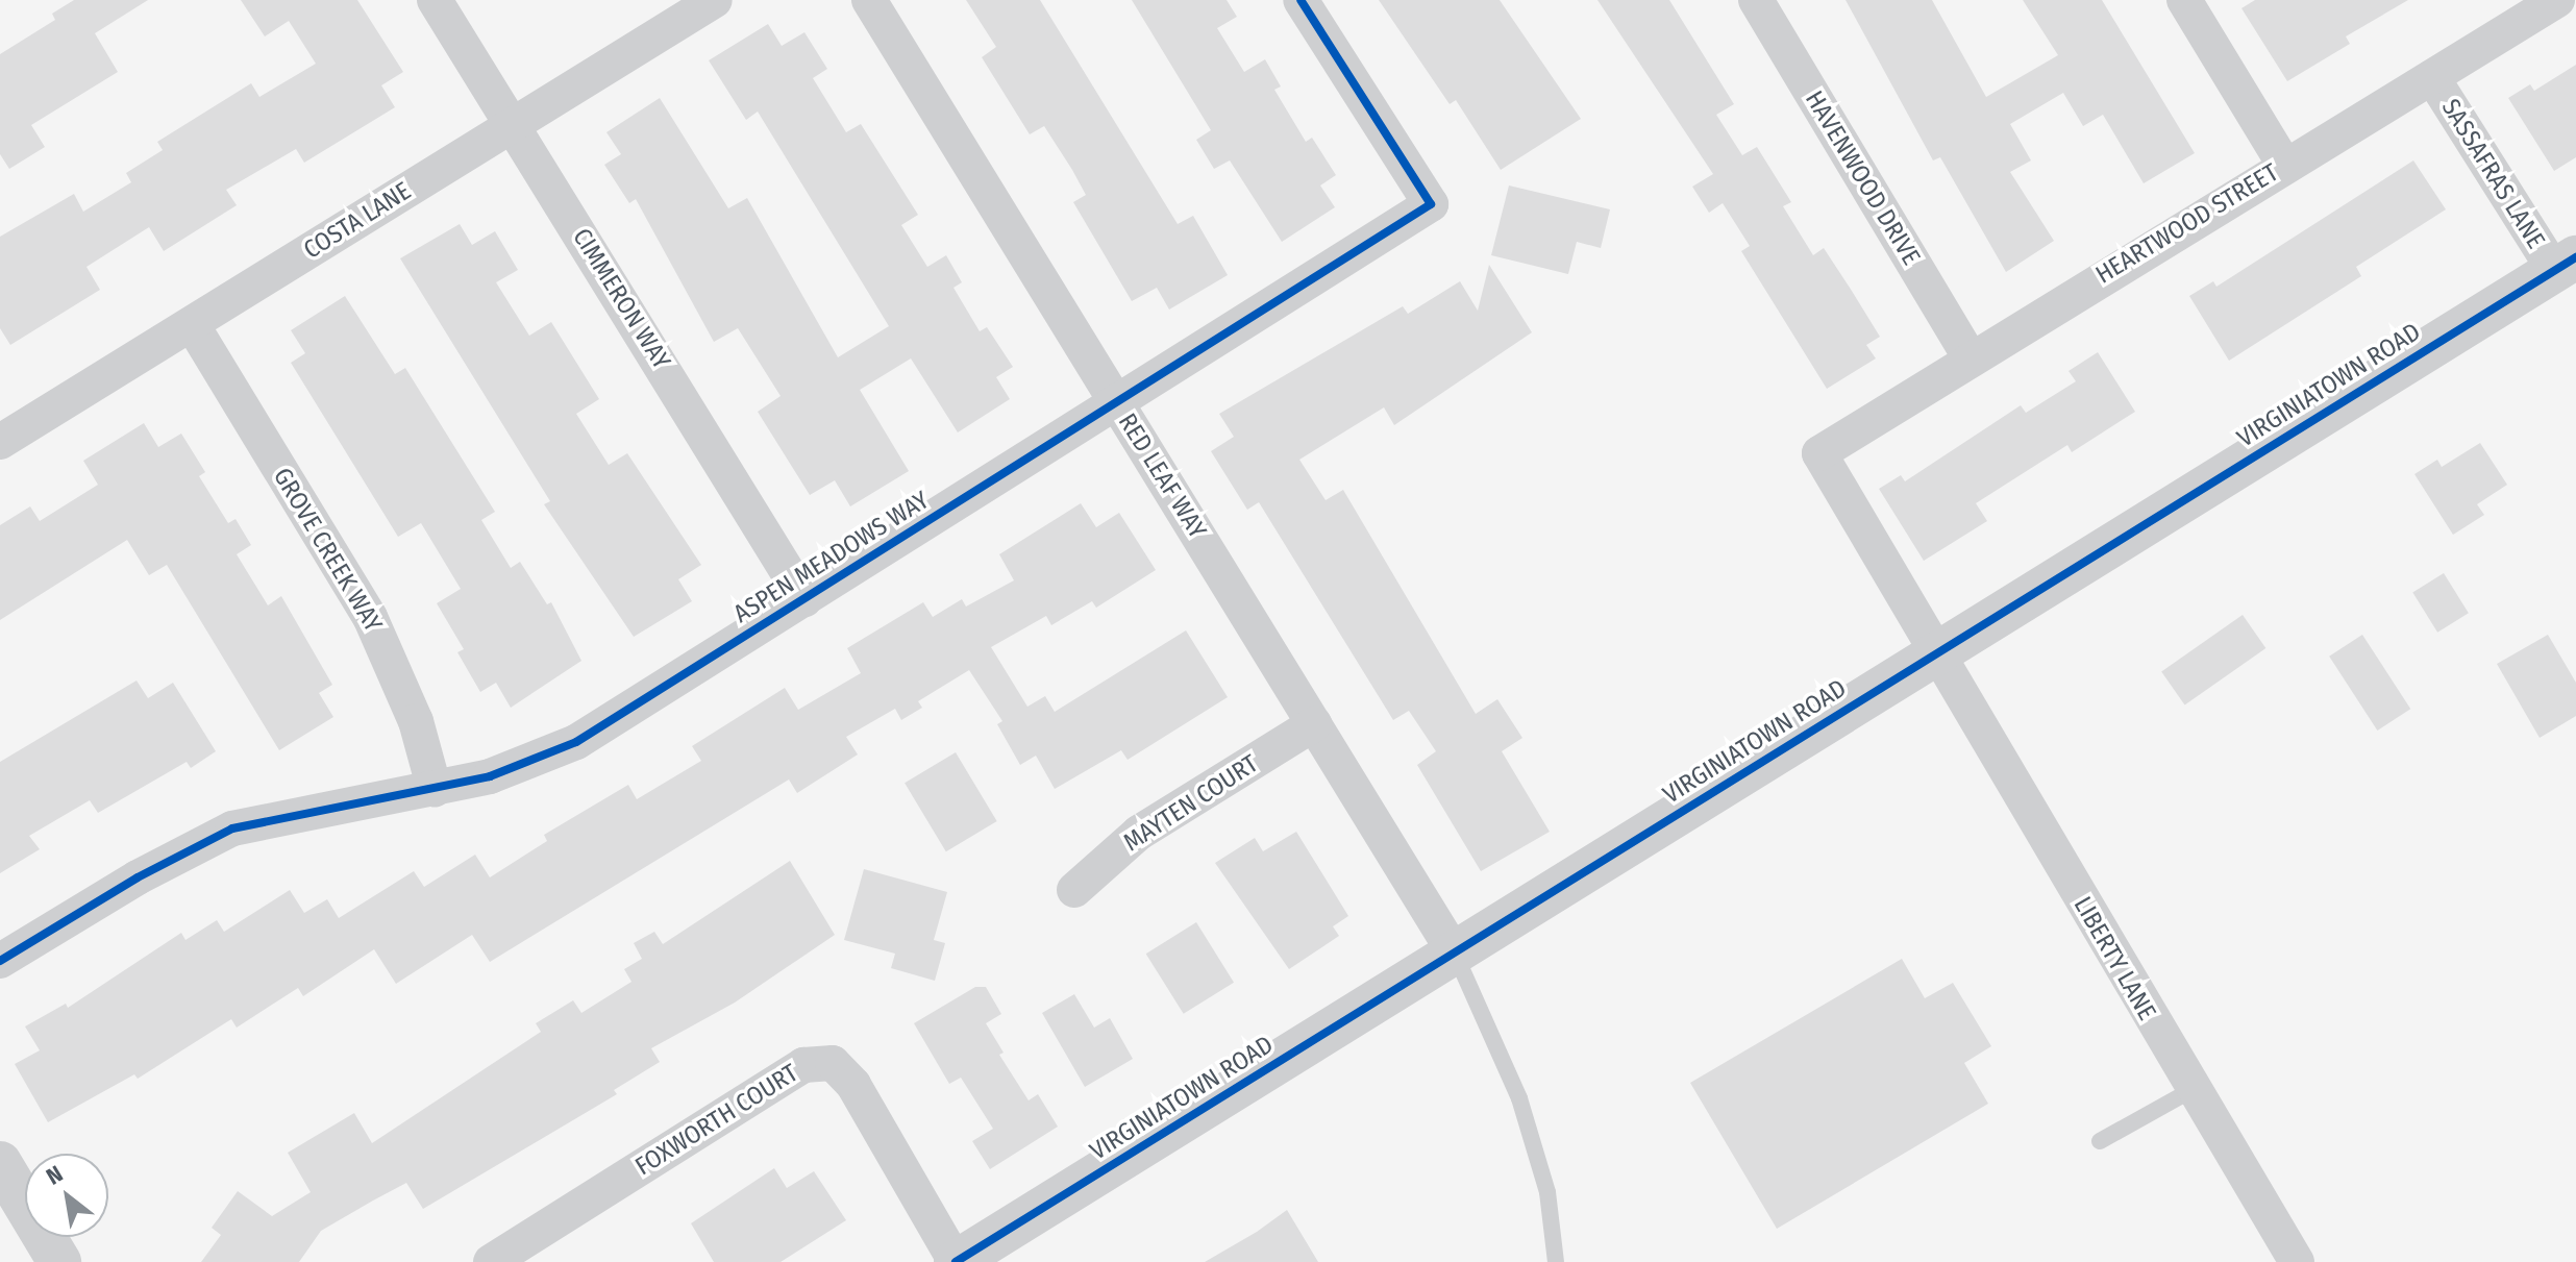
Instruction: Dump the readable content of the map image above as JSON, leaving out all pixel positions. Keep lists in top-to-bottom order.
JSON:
{
  "streets": {
    "street": [
      "SASSAFRAS LANE",
      "HAVENWOOD DRIVE",
      "COSTA LANE",
      "HEARTWOOD STREET",
      "CIMMERON WAY",
      "VIRGINIATOWN ROAD",
      "RED LEAF WAY",
      "GROVE CREEK WAY",
      "ASPEN MEADOWS WAY",
      "MAYTEN COURT",
      "LIBERTY LANE",
      "FOXWORTH COURT"
    ]
  },
  "crossings": [
    ["SASSAFRAS LANE", "HEARTWOOD STREET"],
    ["SASSAFRAS LANE", "VIRGINIATOWN ROAD"],
    ["HAVENWOOD DRIVE", "HEARTWOOD STREET"],
    ["COSTA LANE", "CIMMERON WAY"],
    ["COSTA LANE", "GROVE CREEK WAY"],
    ["HEARTWOOD STREET", "LIBERTY LANE"],
    ["CIMMERON WAY", "ASPEN MEADOWS WAY"],
    ["VIRGINIATOWN ROAD", "RED LEAF WAY"],
    ["VIRGINIATOWN ROAD", "LIBERTY LANE"],
    ["VIRGINIATOWN ROAD", "FOXWORTH COURT"],
    ["RED LEAF WAY", "ASPEN MEADOWS WAY"],
    ["RED LEAF WAY", "MAYTEN COURT"],
    ["GROVE CREEK WAY", "ASPEN MEADOWS WAY"]
  ],
  "north": "top left"
}
